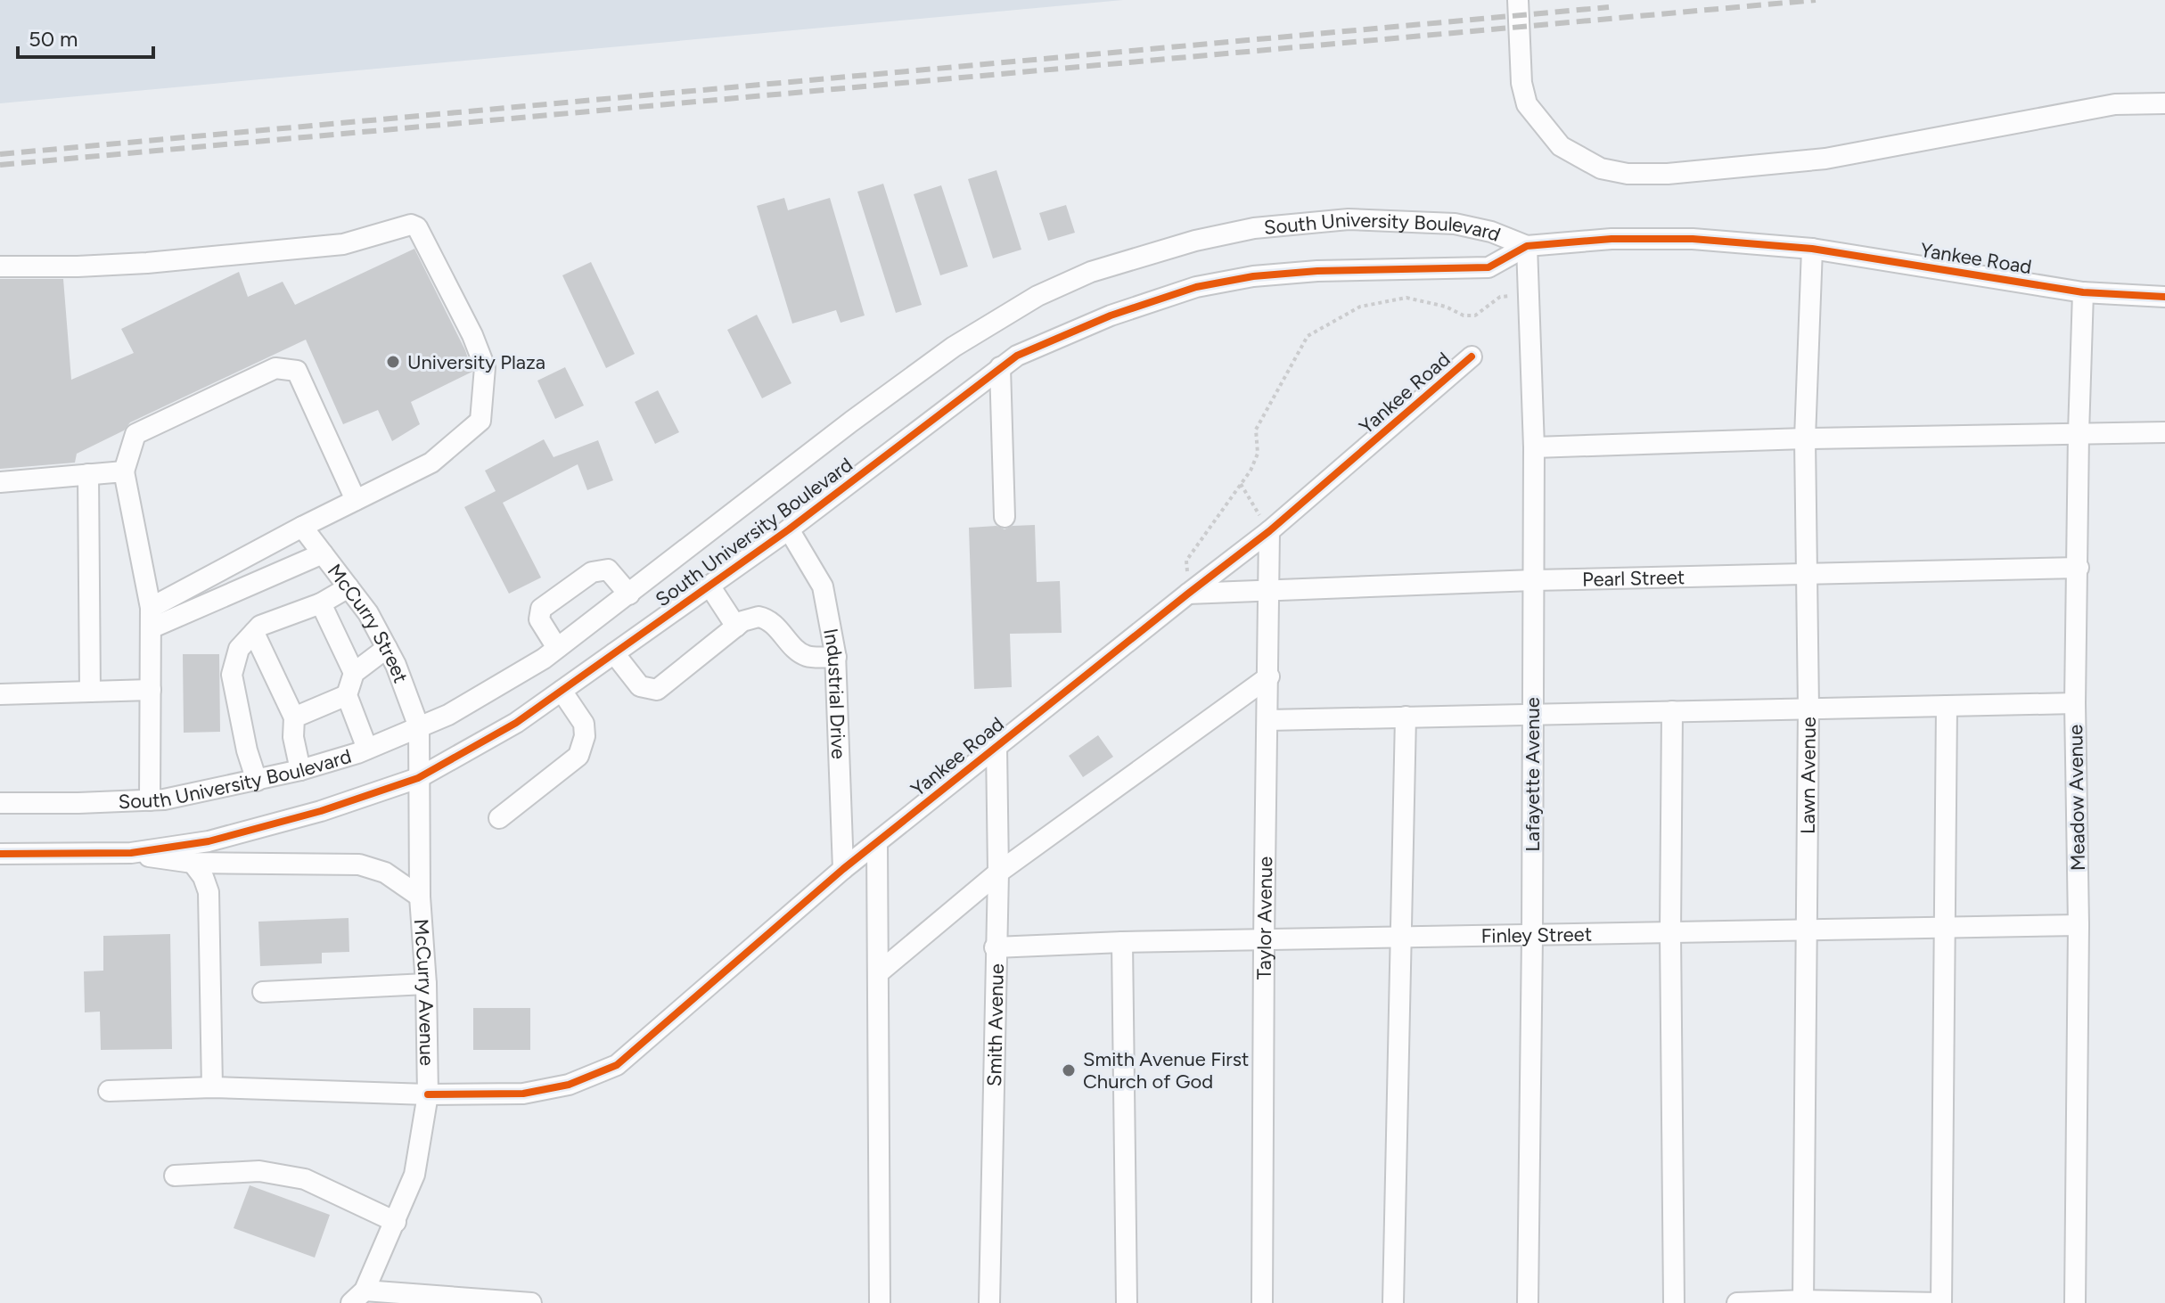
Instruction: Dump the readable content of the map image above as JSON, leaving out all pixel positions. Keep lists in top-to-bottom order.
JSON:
{
  "streets": {
    "street": [
      "South University Boulevard",
      "Yankee Road",
      "Pearl Street",
      "McCurry Street",
      "Industrial Drive",
      "Lafayette Avenue",
      "Lawn Avenue",
      "Meadow Avenue",
      "Taylor Avenue",
      "Finley Street",
      "McCurry Avenue",
      "Smith Avenue"
    ]
  },
  "crossings": [
    ["South University Boulevard", "Yankee Road"],
    ["South University Boulevard", "McCurry Street"],
    ["South University Boulevard", "Industrial Drive"],
    ["South University Boulevard", "Lafayette Avenue"],
    ["South University Boulevard", "McCurry Avenue"],
    ["Yankee Road", "Pearl Street"],
    ["Yankee Road", "Industrial Drive"],
    ["Yankee Road", "Lafayette Avenue"],
    ["Yankee Road", "Lawn Avenue"],
    ["Yankee Road", "Meadow Avenue"],
    ["Yankee Road", "Taylor Avenue"],
    ["Yankee Road", "McCurry Avenue"],
    ["Yankee Road", "Smith Avenue"],
    ["Pearl Street", "Lafayette Avenue"],
    ["Pearl Street", "Lawn Avenue"],
    ["Pearl Street", "Meadow Avenue"],
    ["Pearl Street", "Taylor Avenue"],
    ["McCurry Street", "McCurry Avenue"],
    ["Lafayette Avenue", "Finley Street"],
    ["Lawn Avenue", "Finley Street"],
    ["Meadow Avenue", "Finley Street"],
    ["Taylor Avenue", "Finley Street"],
    ["Finley Street", "Smith Avenue"]
  ],
  "places": ["University Plaza", "Smith Avenue First Church of God"],
  "scale_bar": "50 m"
}
